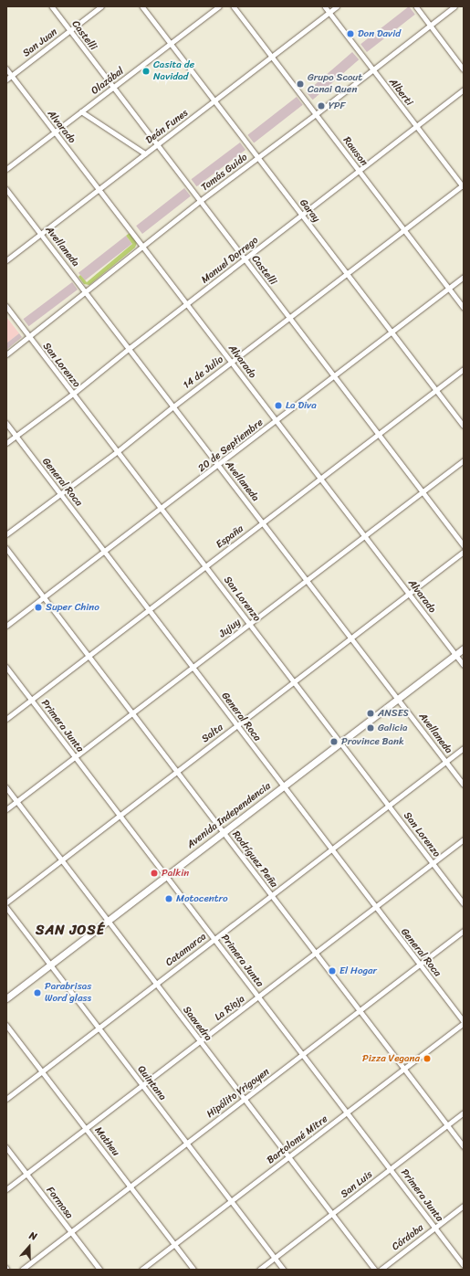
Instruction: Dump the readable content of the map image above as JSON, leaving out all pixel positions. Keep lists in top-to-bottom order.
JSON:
{
  "streets": {
    "main road": ["Avenida Independencia"],
    "street": [
      "Castelli",
      "San Juan",
      "Olazábal",
      "Alberti",
      "Alvarado",
      "Deán Funes",
      "Rawson",
      "Tomás Guido",
      "Garay",
      "Avellaneda",
      "Manuel Dorrego",
      "San Lorenzo",
      "14 de Julio",
      "20 de Septiembre",
      "General Roca",
      "España",
      "Jujuy",
      "Primera Junta",
      "Salta",
      "Rodríguez Peña",
      "Catamarca",
      "La Rioja",
      "Saavedra",
      "Quintana",
      "Hipólito Yrigoyen",
      "Bartolomé Mitre",
      "Matheu",
      "San Luis",
      "Formosa",
      "Córdoba"
    ]
  },
  "crossings": [
    ["Castelli", "San Juan"],
    ["Castelli", "Olazábal"],
    ["Castelli", "Deán Funes"],
    ["Castelli", "Tomás Guido"],
    ["Castelli", "Manuel Dorrego"],
    ["Castelli", "14 de Julio"],
    ["Castelli", "20 de Septiembre"],
    ["Castelli", "España"],
    ["Castelli", "Jujuy"],
    ["San Juan", "Alvarado"],
    ["Olazábal", "Alvarado"],
    ["Olazábal", "Garay"],
    ["Alberti", "Deán Funes"],
    ["Alberti", "Tomás Guido"],
    ["Alberti", "Manuel Dorrego"],
    ["Alberti", "14 de Julio"],
    ["Alvarado", "Deán Funes"],
    ["Alvarado", "Tomás Guido"],
    ["Alvarado", "Manuel Dorrego"],
    ["Alvarado", "14 de Julio"],
    ["Alvarado", "20 de Septiembre"],
    ["Alvarado", "España"],
    ["Alvarado", "Jujuy"],
    ["Alvarado", "Salta"],
    ["Alvarado", "Avenida Independencia"],
    ["Deán Funes", "Rawson"],
    ["Deán Funes", "Garay"],
    ["Deán Funes", "Avellaneda"],
    ["Rawson", "Tomás Guido"],
    ["Rawson", "Manuel Dorrego"],
    ["Rawson", "14 de Julio"],
    ["Rawson", "20 de Septiembre"],
    ["Tomás Guido", "Garay"],
    ["Tomás Guido", "Avellaneda"],
    ["Tomás Guido", "San Lorenzo"],
    ["Garay", "Manuel Dorrego"],
    ["Garay", "14 de Julio"],
    ["Garay", "20 de Septiembre"],
    ["Garay", "España"],
    ["Avellaneda", "Manuel Dorrego"],
    ["Avellaneda", "14 de Julio"],
    ["Avellaneda", "20 de Septiembre"],
    ["Avellaneda", "España"],
    ["Avellaneda", "Jujuy"],
    ["Avellaneda", "Salta"],
    ["Avellaneda", "Avenida Independencia"],
    ["Avellaneda", "Catamarca"],
    ["Manuel Dorrego", "San Lorenzo"],
    ["Manuel Dorrego", "General Roca"],
    ["San Lorenzo", "14 de Julio"],
    ["San Lorenzo", "20 de Septiembre"],
    ["San Lorenzo", "España"],
    ["San Lorenzo", "Jujuy"],
    ["San Lorenzo", "Salta"],
    ["San Lorenzo", "Avenida Independencia"],
    ["San Lorenzo", "Catamarca"],
    ["San Lorenzo", "La Rioja"],
    ["14 de Julio", "General Roca"],
    ["20 de Septiembre", "General Roca"],
    ["20 de Septiembre", "Rodríguez Peña"],
    ["General Roca", "España"],
    ["General Roca", "Jujuy"],
    ["General Roca", "Salta"],
    ["General Roca", "Avenida Independencia"],
    ["General Roca", "Catamarca"],
    ["General Roca", "La Rioja"],
    ["General Roca", "Hipólito Yrigoyen"],
    ["General Roca", "Bartolomé Mitre"],
    ["España", "Primera Junta"],
    ["España", "Rodríguez Peña"],
    ["Jujuy", "Primera Junta"],
    ["Jujuy", "Rodríguez Peña"],
    ["Jujuy", "Saavedra"],
    ["Primera Junta", "Salta"],
    ["Primera Junta", "Avenida Independencia"],
    ["Primera Junta", "Catamarca"],
    ["Primera Junta", "La Rioja"],
    ["Primera Junta", "Hipólito Yrigoyen"],
    ["Primera Junta", "Bartolomé Mitre"],
    ["Primera Junta", "San Luis"],
    ["Primera Junta", "Córdoba"],
    ["Salta", "Rodríguez Peña"],
    ["Salta", "Saavedra"],
    ["Avenida Independencia", "Rodríguez Peña"],
    ["Avenida Independencia", "Saavedra"],
    ["Avenida Independencia", "Quintana"],
    ["Rodríguez Peña", "Catamarca"],
    ["Rodríguez Peña", "La Rioja"],
    ["Rodríguez Peña", "Hipólito Yrigoyen"],
    ["Rodríguez Peña", "Bartolomé Mitre"],
    ["Rodríguez Peña", "San Luis"],
    ["Catamarca", "Saavedra"],
    ["Catamarca", "Quintana"],
    ["Catamarca", "Matheu"],
    ["La Rioja", "Saavedra"],
    ["La Rioja", "Quintana"],
    ["La Rioja", "Matheu"],
    ["La Rioja", "Formosa"],
    ["Saavedra", "Hipólito Yrigoyen"],
    ["Saavedra", "Bartolomé Mitre"],
    ["Saavedra", "San Luis"],
    ["Quintana", "Hipólito Yrigoyen"],
    ["Quintana", "Bartolomé Mitre"],
    ["Quintana", "San Luis"],
    ["Hipólito Yrigoyen", "Matheu"],
    ["Hipólito Yrigoyen", "Formosa"],
    ["Bartolomé Mitre", "Matheu"]
  ],
  "districts": ["SAN JOSÉ"],
  "places": [
    "Don David",
    "Casita de Navidad",
    "Grupo Scout Canai Quen",
    "YPF",
    "La Diva",
    "Super Chino",
    "ANSES",
    "Galicia",
    "Province Bank",
    "Palkin",
    "Motocentro",
    "El Hogar",
    "Parabrisas Word glass",
    "Pizza Vegana"
  ],
  "north": "top"
}
